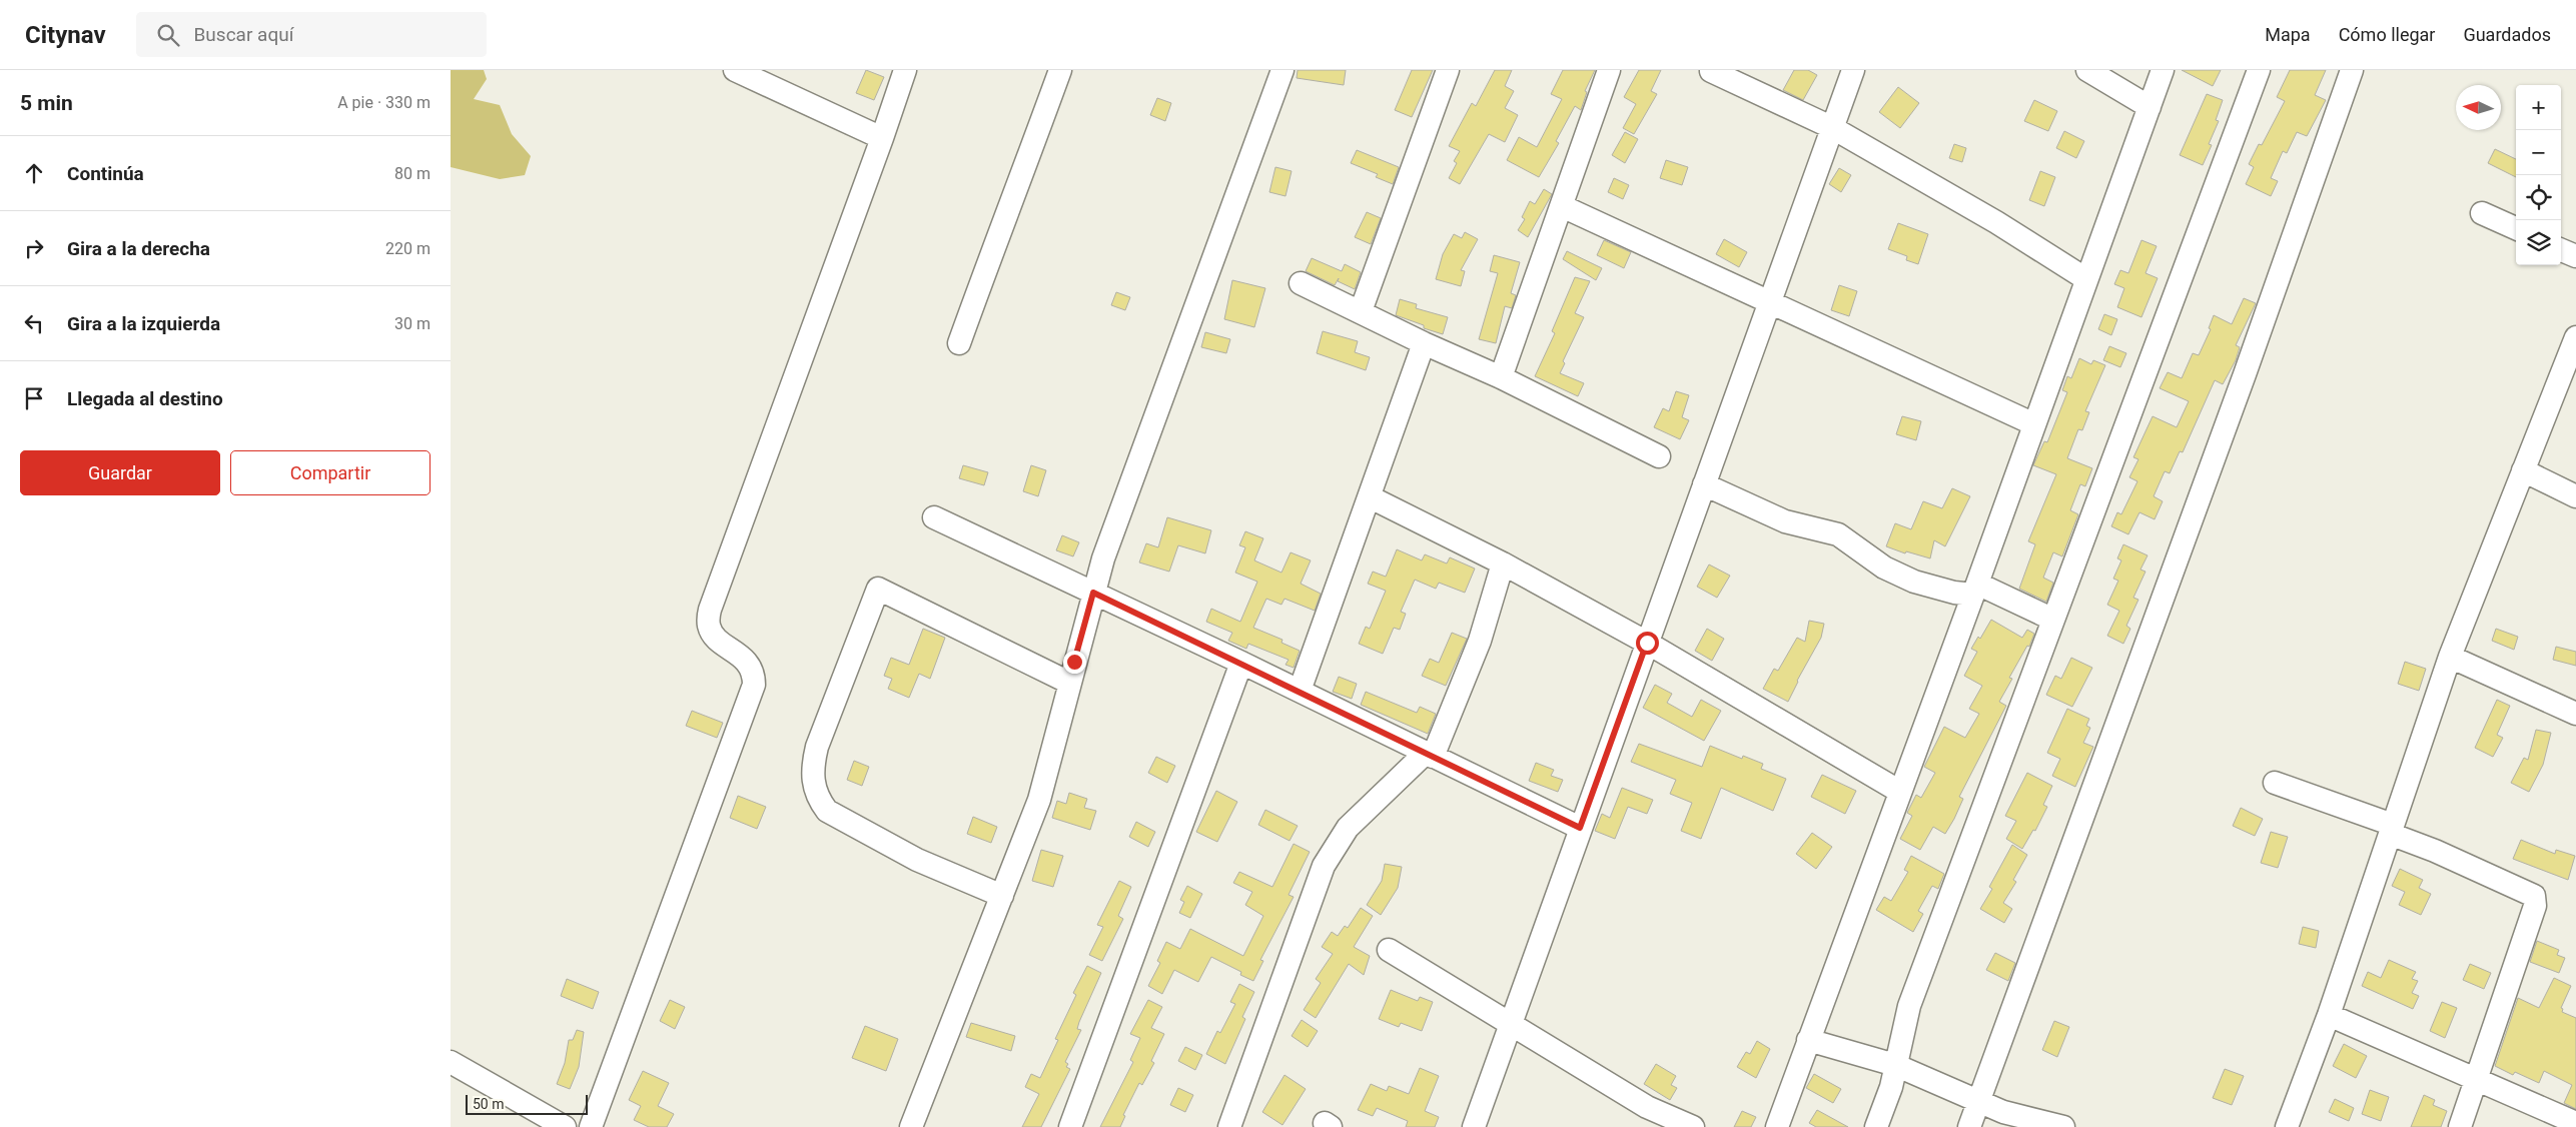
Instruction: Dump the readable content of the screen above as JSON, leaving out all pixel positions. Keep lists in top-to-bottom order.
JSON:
{
  "scale_bar": "50 m",
  "north": "left",
  "page": {
    "header": "Citynav",
    "search": "Buscar aquí",
    "nav": ["Mapa", "Cómo llegar", "Guardados"],
    "heading": ["5 min", "A pie · 330 m"],
    "map_buttons": ["+", "−"],
    "list": [
      ["Continúa", "80 m"],
      ["Gira a la derecha", "220 m"],
      ["Gira a la izquierda", "30 m"],
      "Llegada al destino"
    ],
    "buttons": ["Guardar", "Compartir"],
    "scale": "50 m"
  }
}
